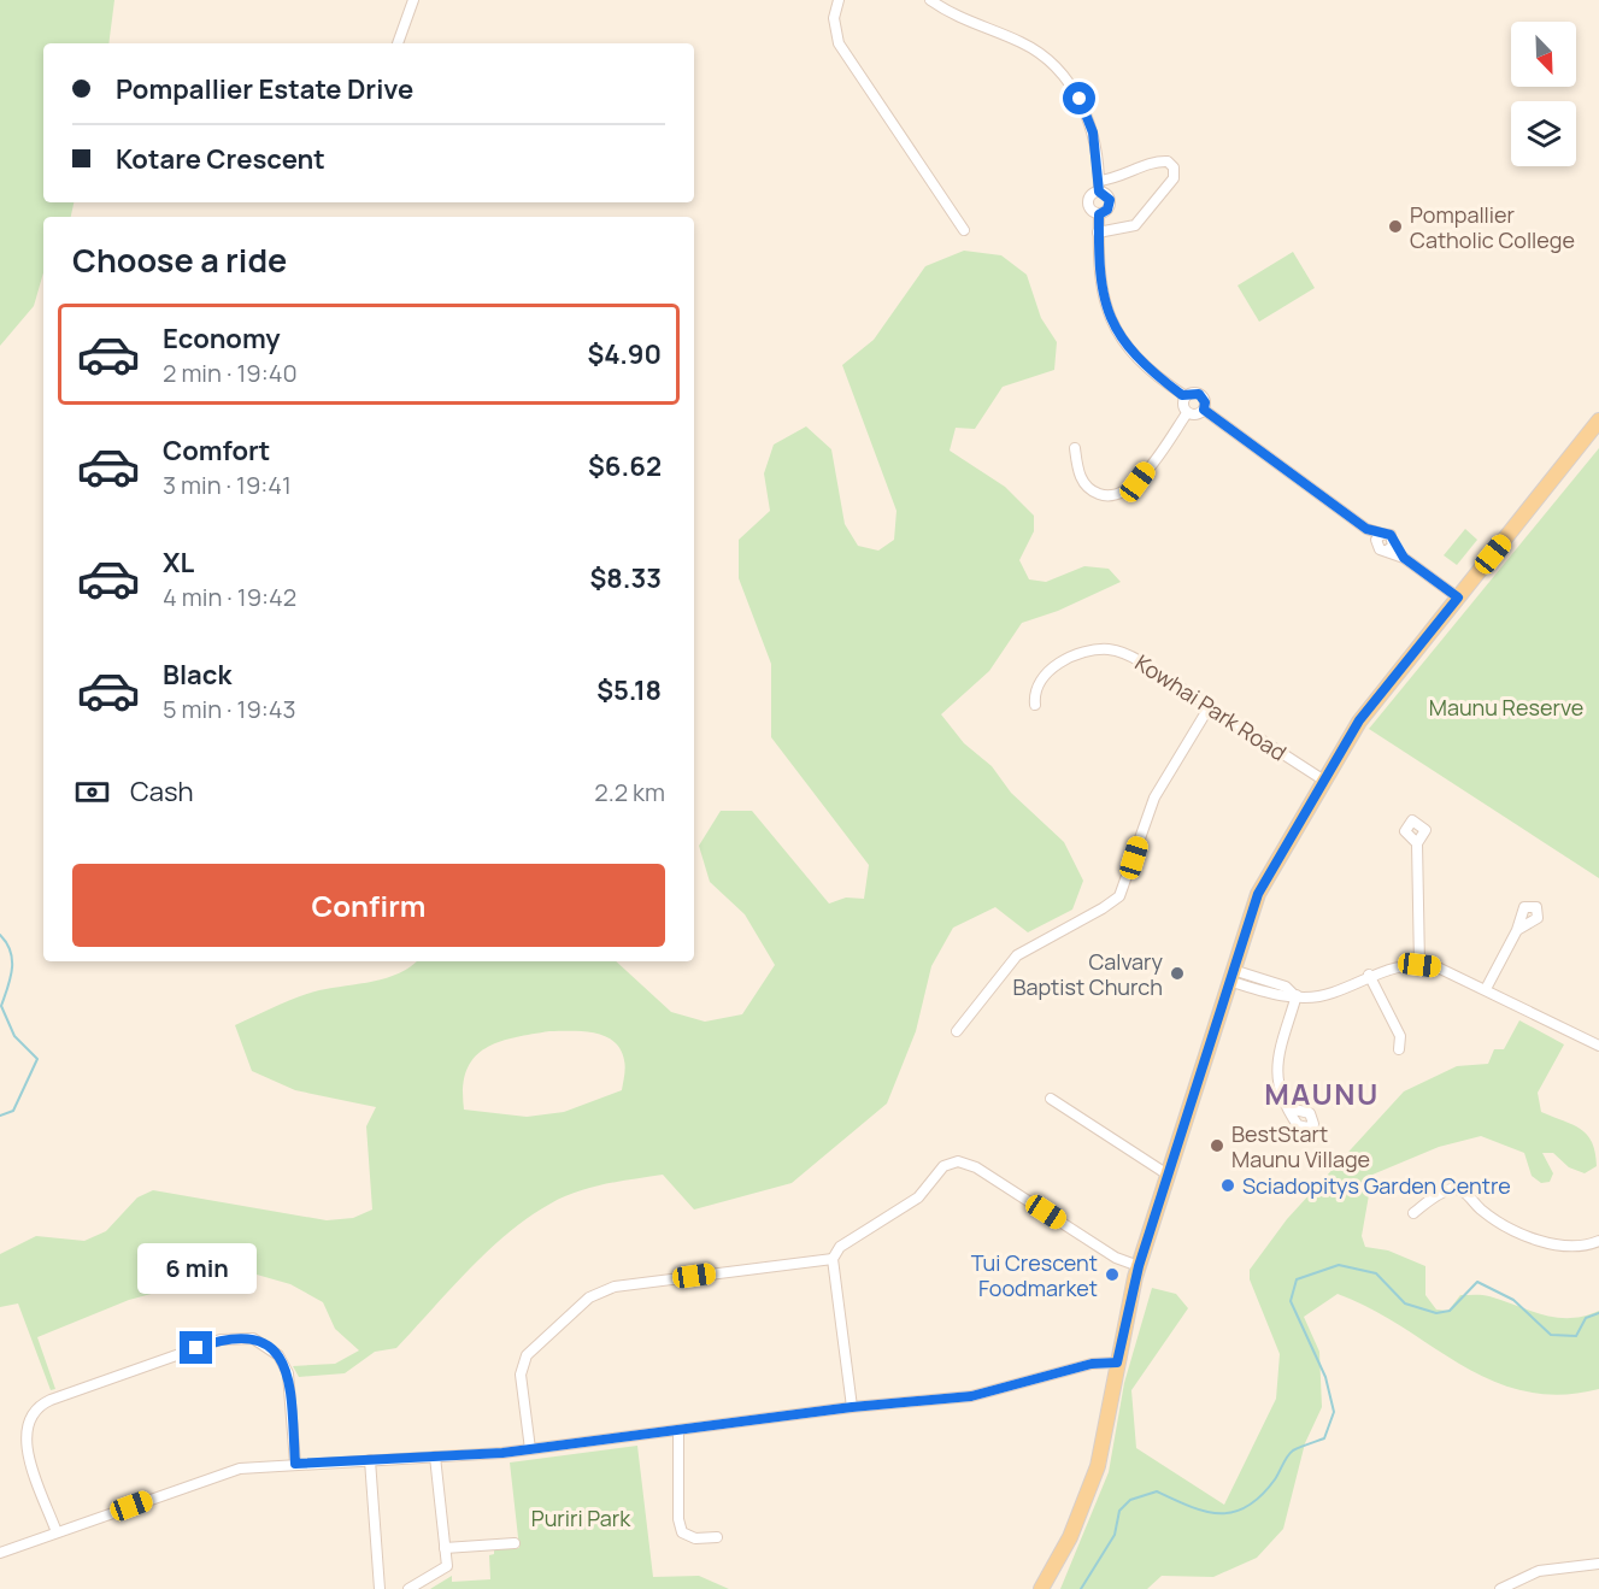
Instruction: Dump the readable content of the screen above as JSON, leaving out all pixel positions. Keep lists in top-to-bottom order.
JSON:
{
  "streets": {
    "street": ["Kowhai Park Road"]
  },
  "districts": ["MAUNU"],
  "parks": ["Maunu Reserve", "Puriri Park"],
  "places": [
    "Pompallier Catholic College",
    "Calvary Baptist Church",
    "BestStart Maunu Village",
    "Sciadopitys Garden Centre",
    "Tui Crescent Foodmarket"
  ],
  "north": "bottom right",
  "page": {
    "banner": ["Pompallier Estate Drive", "Kotare Crescent"],
    "heading": "Choose a ride",
    "list": [
      {
        "name": "Economy",
        "note": "2 min · 19:40",
        "value": "$4.90"
      },
      {
        "name": "Comfort",
        "note": "3 min · 19:41",
        "value": "$6.62"
      },
      {
        "name": "XL",
        "note": "4 min · 19:42",
        "value": "$8.33"
      },
      {
        "name": "Black",
        "note": "5 min · 19:43",
        "value": "$5.18"
      }
    ],
    "pay": ["Cash", "2.2 km"],
    "buttons": "Confirm",
    "bubble": "6 min"
  }
}
